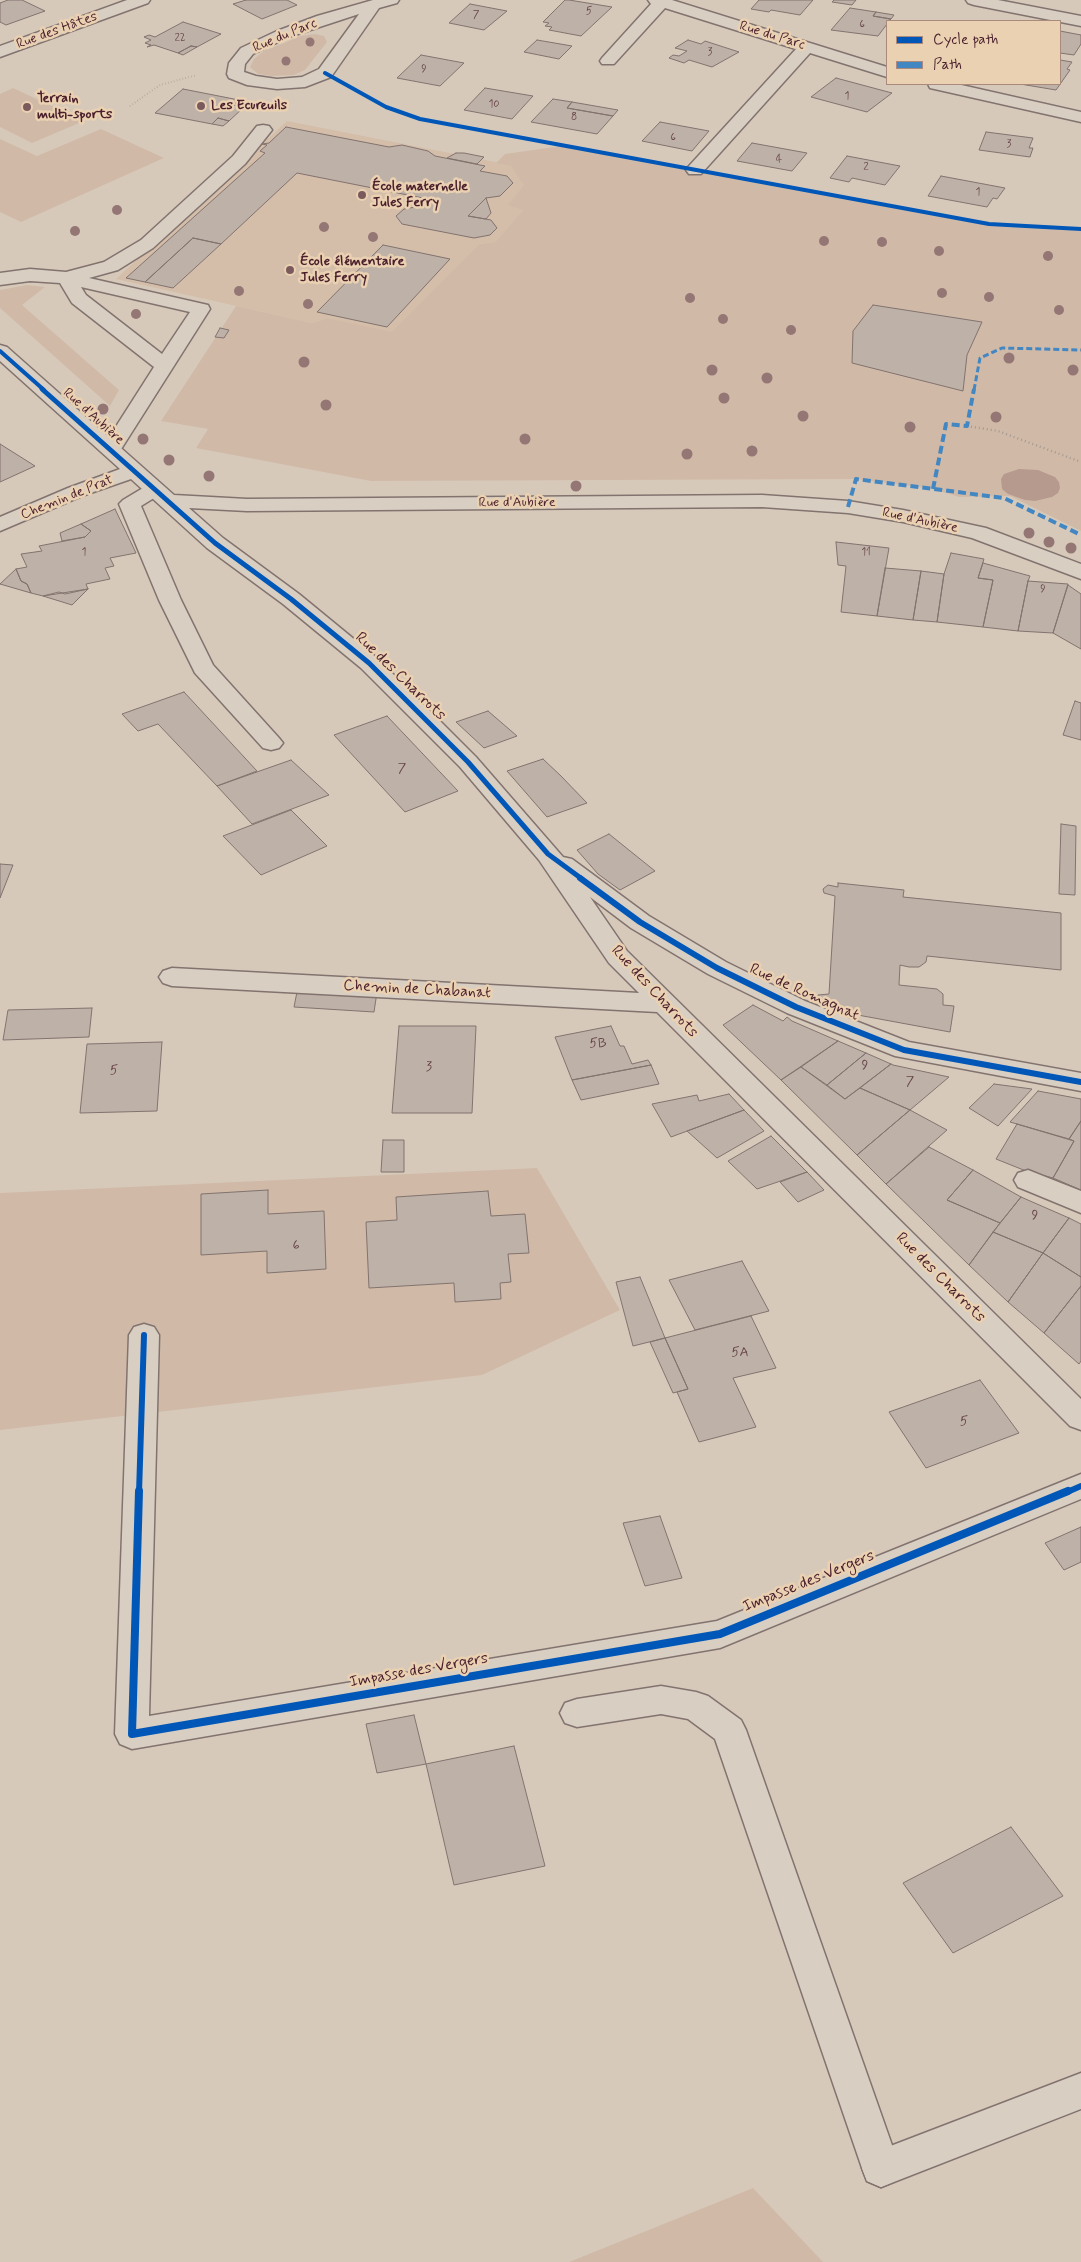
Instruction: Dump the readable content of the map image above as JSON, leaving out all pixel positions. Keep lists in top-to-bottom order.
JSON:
{
  "streets": {
    "street": [
      "Rue des Hâtes",
      "Rue du Parc",
      "Rue d'Aubière",
      "Chemin de Prat",
      "Rue des Charrots",
      "Chemin de Chabanat",
      "Rue de Romagnat",
      "Impasse des Vergers"
    ]
  },
  "crossings": [
    ["Rue d'Aubière", "Chemin de Prat"],
    ["Rue d'Aubière", "Rue des Charrots"],
    ["Rue des Charrots", "Chemin de Chabanat"],
    ["Rue des Charrots", "Rue de Romagnat"]
  ],
  "places": [
    "Les Ecureuils",
    "Terrain multi-sports",
    "École maternelle Jules Ferry",
    "École élémentaire Jules Ferry"
  ],
  "house_numbers": [
    "5",
    "7",
    "6",
    "22",
    "3",
    "9",
    "1",
    "10",
    "8",
    "6",
    "3",
    "4",
    "2",
    "1",
    "1",
    "11",
    "9",
    "7",
    "5B",
    "9",
    "3",
    "5",
    "7",
    "9",
    "6",
    "5A",
    "5"
  ],
  "legend": ["Cycle path", "Path"]
}
